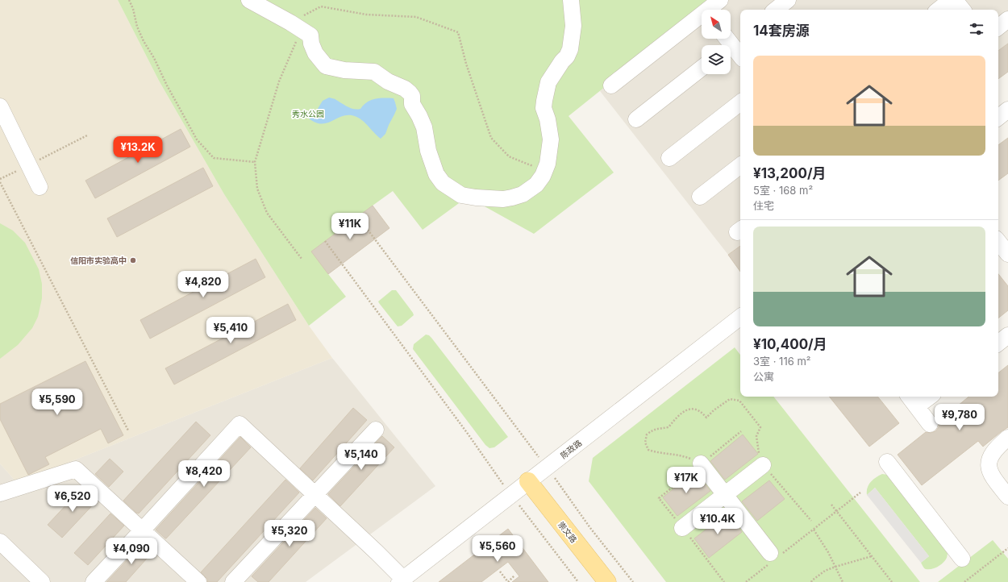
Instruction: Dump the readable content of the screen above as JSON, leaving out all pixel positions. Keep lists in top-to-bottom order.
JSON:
{
  "streets": {
    "main road": ["崇文路"],
    "street": ["陈政路"]
  },
  "crossings": [
    ["陈政路", "崇文路"]
  ],
  "parks": ["秀水公园"],
  "places": ["信阳市实验高中"],
  "north": "top left",
  "page": {
    "heading": "14套房源",
    "list": [
      {
        "name": "¥13,200/月",
        "note": "5室 · 168 m² · 住宅"
      },
      {
        "name": "¥10,400/月",
        "note": "3室 · 116 m² · 公寓"
      }
    ],
    "price": [
      "¥13.2K",
      "¥11K",
      "¥4,820",
      "¥5,410",
      "¥5,590",
      "¥9,780",
      "¥5,140",
      "¥8,420",
      "¥17K",
      "¥6,520",
      "¥10.4K",
      "¥5,320",
      "¥5,560",
      "¥4,090"
    ]
  }
}
